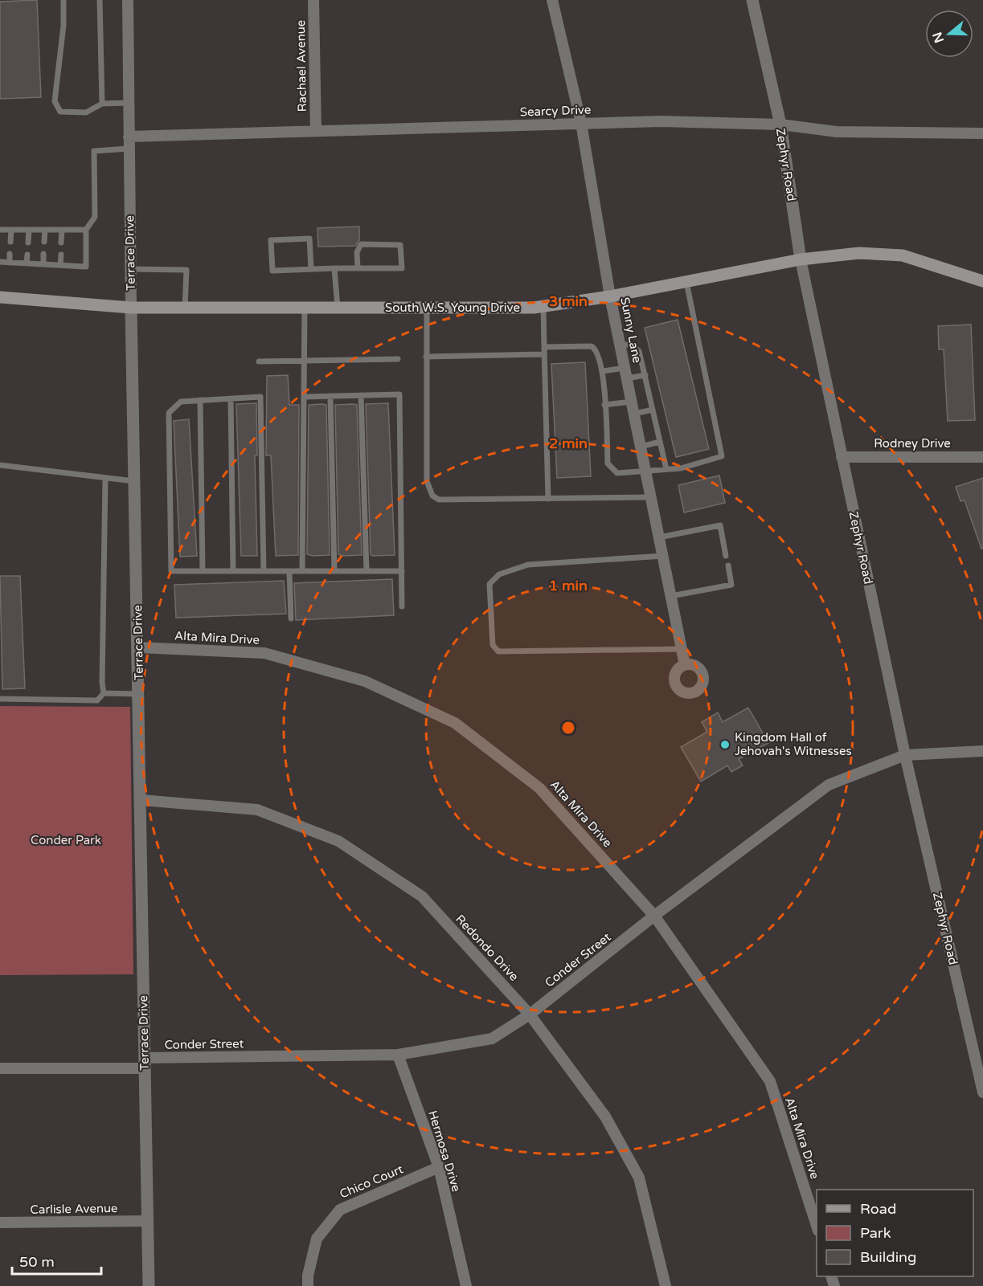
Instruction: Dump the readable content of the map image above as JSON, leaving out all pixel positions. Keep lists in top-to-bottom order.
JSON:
{
  "streets": {
    "main road": ["South W.S. Young Drive"],
    "street": [
      "Rachael Avenue",
      "Searcy Drive",
      "Zephyr Road",
      "Terrace Drive",
      "Sunny Lane",
      "Rodney Drive",
      "Alta Mira Drive",
      "Redondo Drive",
      "Conder Street",
      "Hermosa Drive",
      "Chico Court",
      "Carlisle Avenue"
    ]
  },
  "crossings": [
    ["Rachael Avenue", "Searcy Drive"],
    ["Searcy Drive", "Zephyr Road"],
    ["Searcy Drive", "Terrace Drive"],
    ["Searcy Drive", "Sunny Lane"],
    ["Zephyr Road", "South W.S. Young Drive"],
    ["Zephyr Road", "Rodney Drive"],
    ["Zephyr Road", "Conder Street"],
    ["Terrace Drive", "South W.S. Young Drive"],
    ["Terrace Drive", "Alta Mira Drive"],
    ["Terrace Drive", "Redondo Drive"],
    ["Terrace Drive", "Conder Street"],
    ["Terrace Drive", "Carlisle Avenue"],
    ["South W.S. Young Drive", "Sunny Lane"],
    ["Alta Mira Drive", "Conder Street"],
    ["Redondo Drive", "Conder Street"],
    ["Conder Street", "Hermosa Drive"],
    ["Hermosa Drive", "Chico Court"]
  ],
  "parks": ["Conder Park"],
  "places": ["Kingdom Hall of Jehovah's Witnesses"],
  "legend": ["Road", "Park", "Building"],
  "scale_bar": "50 m",
  "north": "left",
  "rings": ["3 min", "2 min", "1 min"]
}
